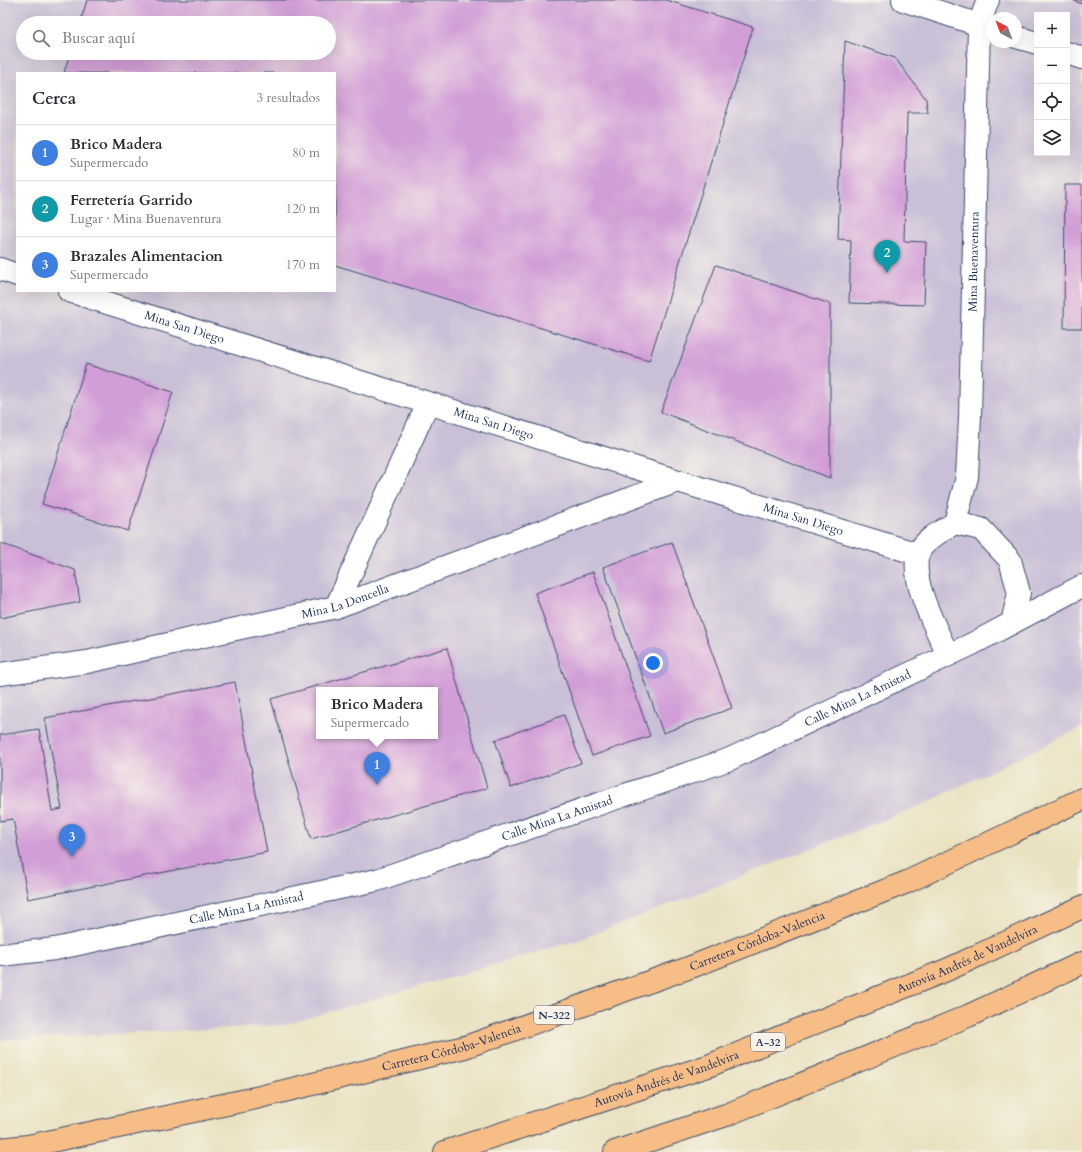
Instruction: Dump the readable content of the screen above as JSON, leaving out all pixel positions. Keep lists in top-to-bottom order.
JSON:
{
  "streets": {
    "highway": [
      "Carretera Córdoba-Valencia",
      "Autovía Andrés de Vandelvira",
      "N-322",
      "A-32"
    ],
    "street": [
      "Mina Buenaventura",
      "Mina San Diego",
      "Mina La Doncella",
      "Calle Mina La Amistad"
    ]
  },
  "crossings": [
    ["Mina Buenaventura", "Mina San Diego"],
    ["Mina Buenaventura", "Calle Mina La Amistad"],
    ["Mina San Diego", "Mina La Doncella"],
    ["Mina San Diego", "Calle Mina La Amistad"]
  ],
  "north": "top left",
  "page": {
    "map_buttons": ["+", "−"],
    "search": "Buscar aquí",
    "heading": ["Cerca", "3 resultados"],
    "list": [
      {
        "mark": "1",
        "name": "Brico Madera",
        "note": "Supermercado",
        "value": "80 m"
      },
      {
        "mark": "2",
        "name": "Ferretería Garrido",
        "note": "Lugar · Mina Buenaventura",
        "value": "120 m"
      },
      {
        "mark": "3",
        "name": "Brazales Alimentacion",
        "note": "Supermercado",
        "value": "170 m"
      }
    ],
    "pins": ["2", "1", "3"],
    "popup": ["Brico Madera", "Supermercado"]
  }
}
